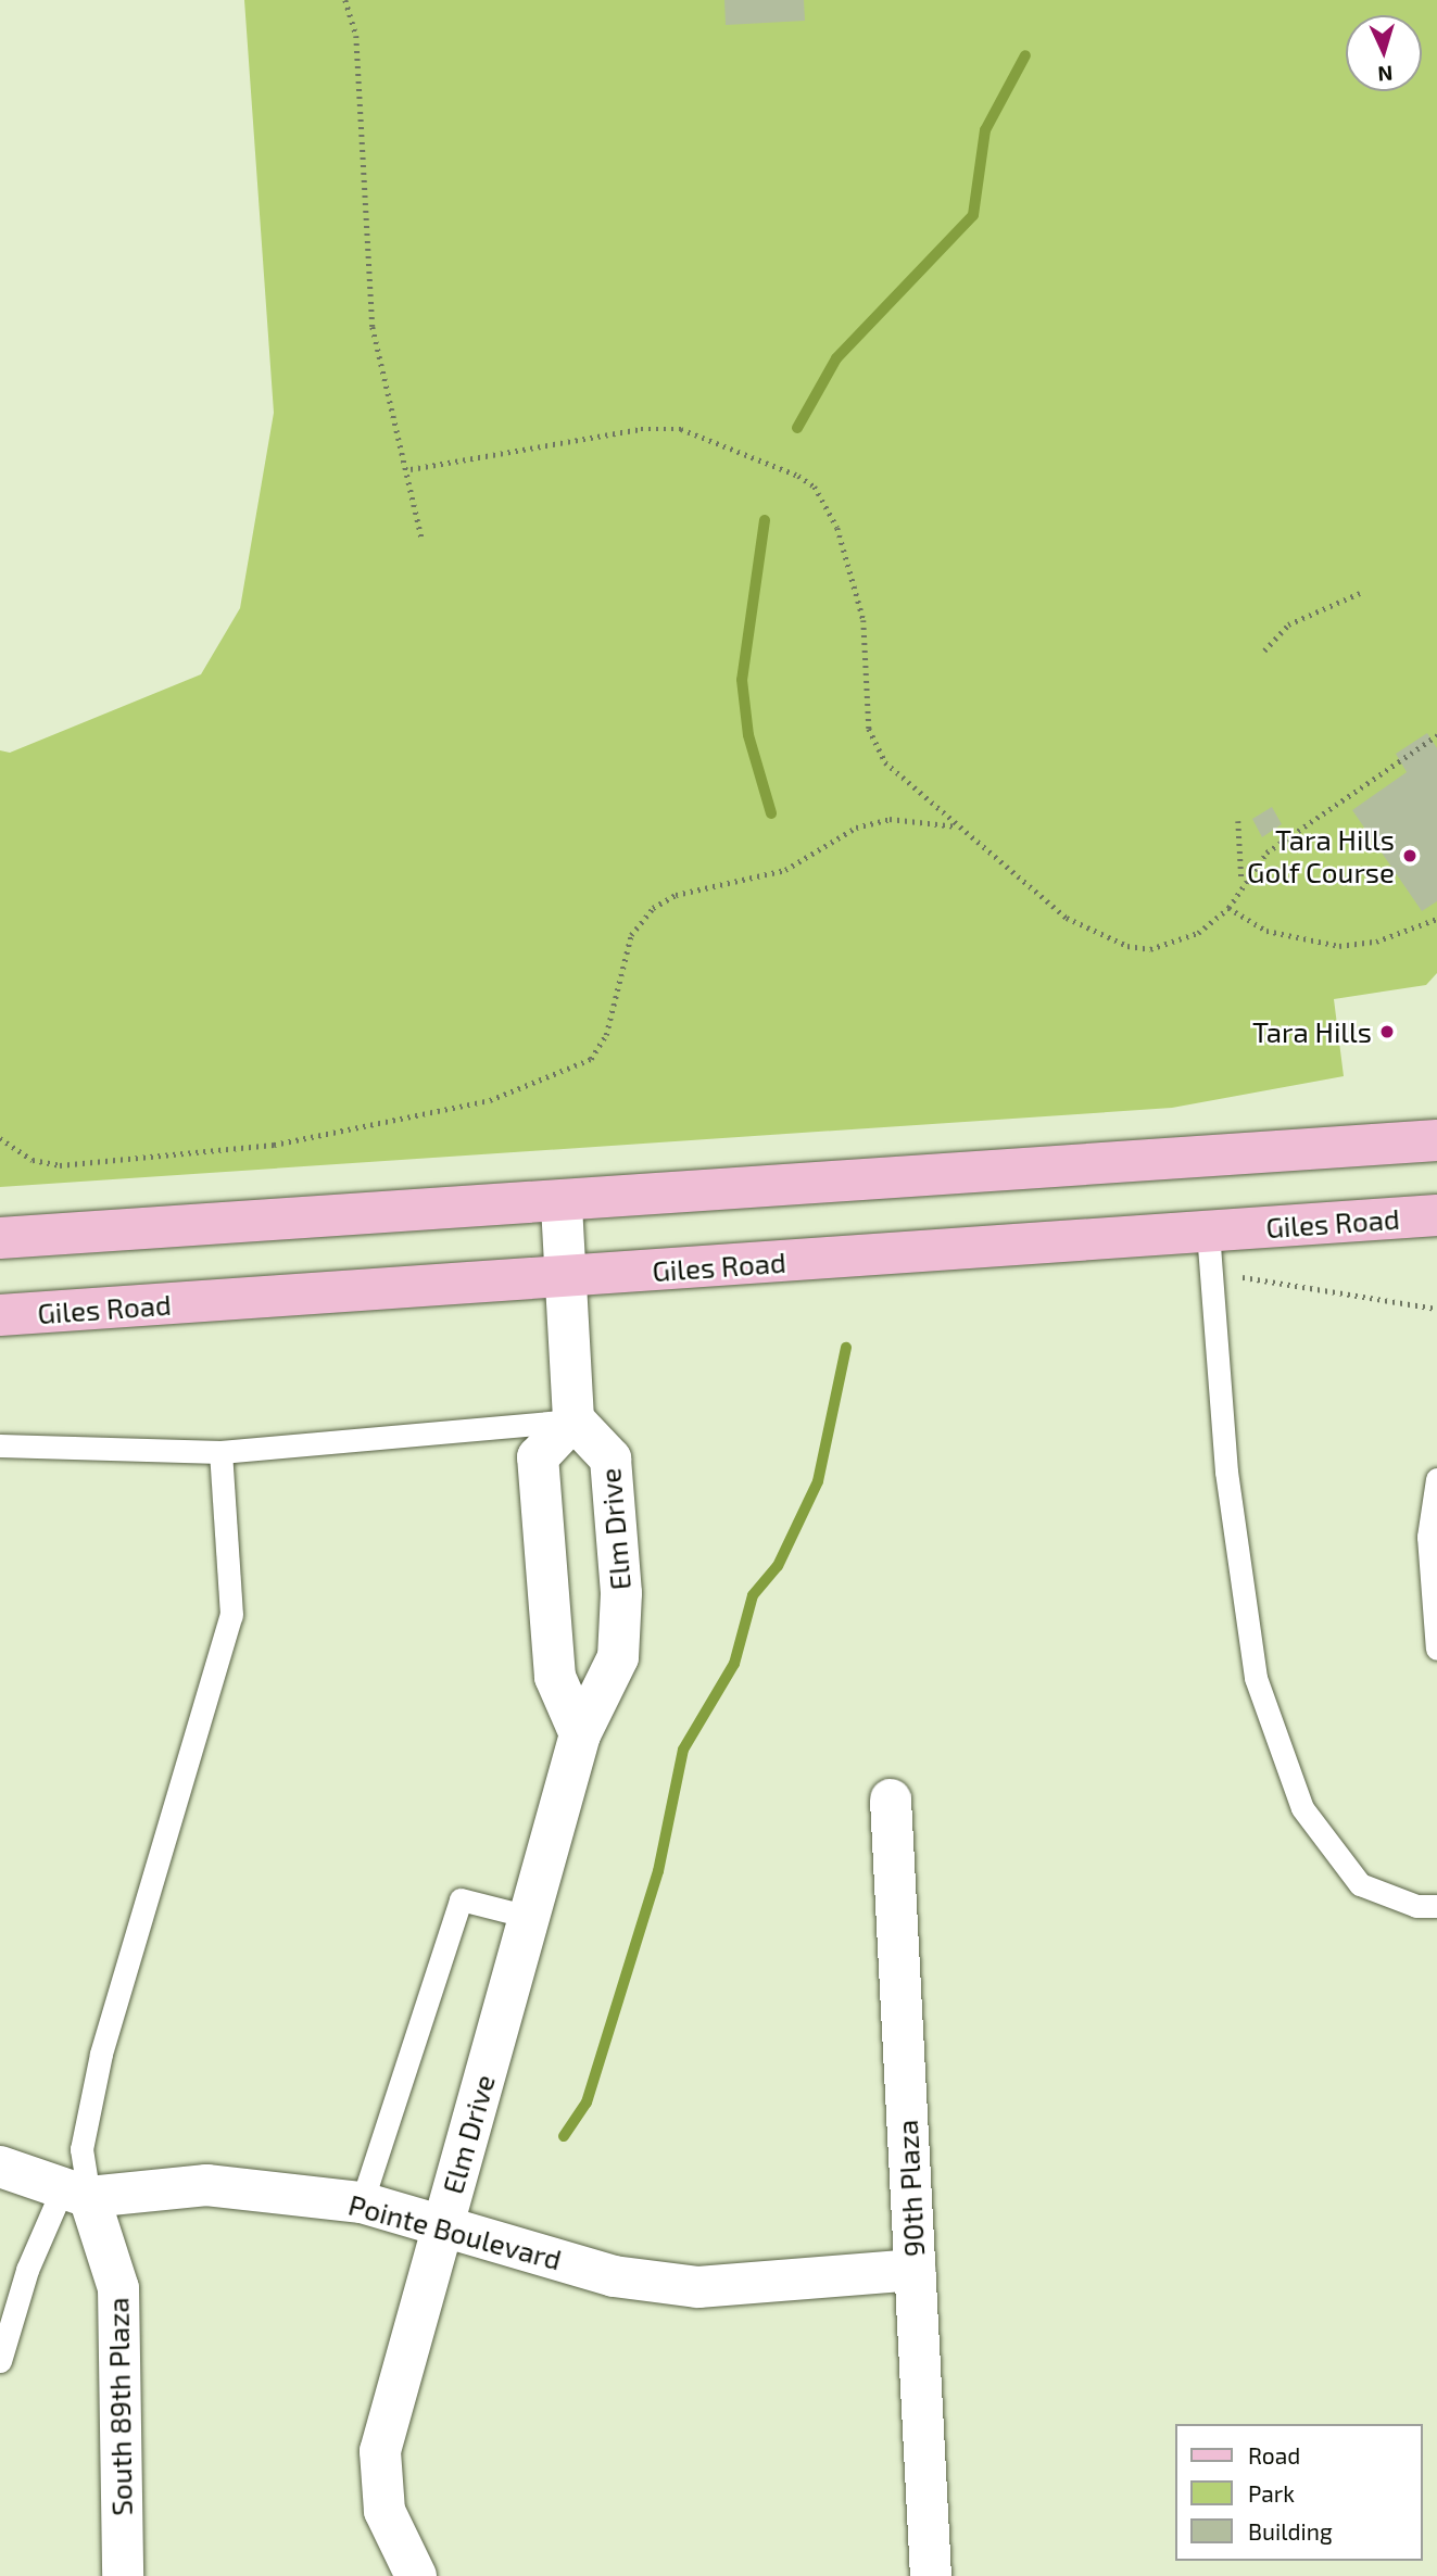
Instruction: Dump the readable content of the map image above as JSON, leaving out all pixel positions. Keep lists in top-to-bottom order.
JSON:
{
  "streets": {
    "main road": ["Giles Road"],
    "street": [
      "Elm Drive",
      "90th Plaza",
      "Pointe Boulevard",
      "South 89th Plaza"
    ]
  },
  "crossings": [
    ["Elm Drive", "Pointe Boulevard"],
    ["90th Plaza", "Pointe Boulevard"],
    ["Pointe Boulevard", "South 89th Plaza"]
  ],
  "places": ["Tara Hills Golf Course", "Tara Hills"],
  "legend": ["Road", "Park", "Building"],
  "north": "bottom"
}
